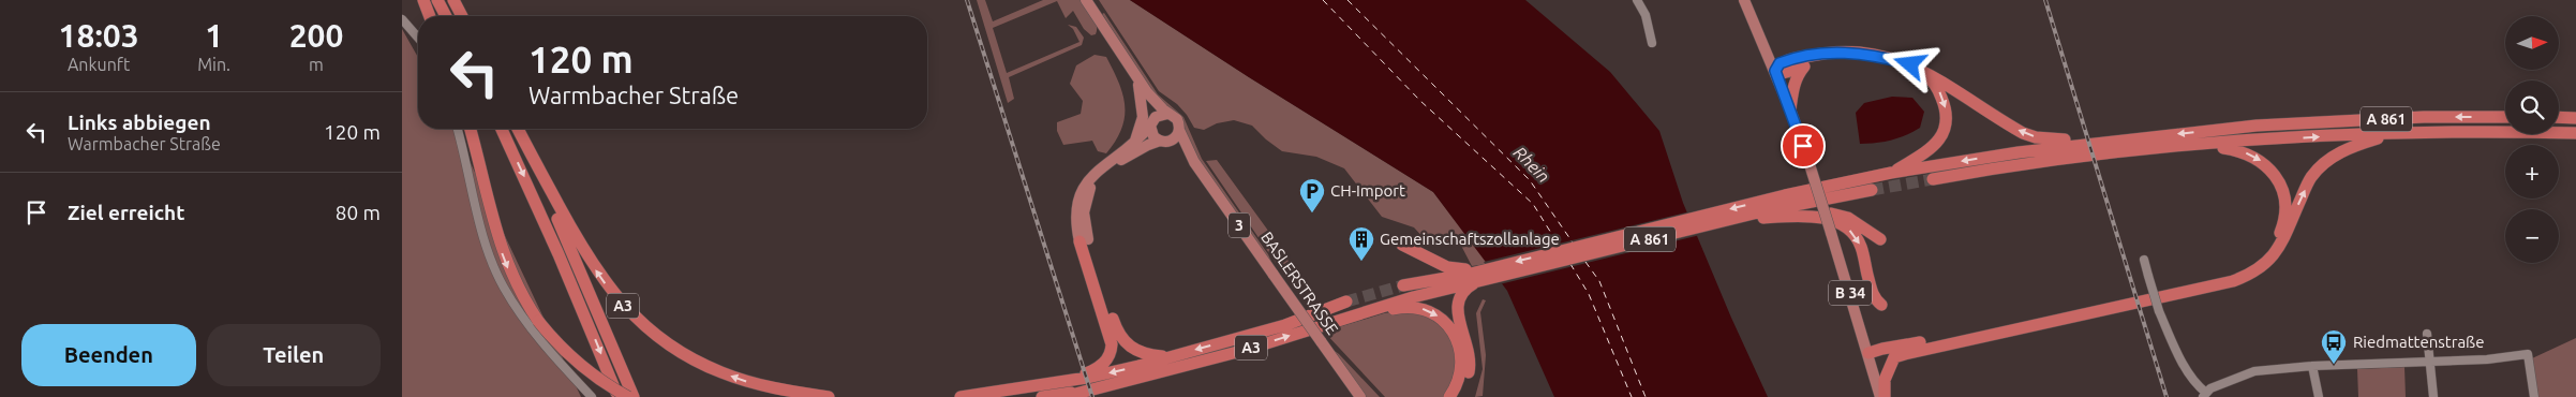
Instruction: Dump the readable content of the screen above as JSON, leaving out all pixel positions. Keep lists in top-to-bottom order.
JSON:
{
  "streets": {
    "highway": ["A 861", "A3"],
    "main road": ["3", "BASLERSTRASSE", "B 34"]
  },
  "crossings": [
    ["A 861", "A3"]
  ],
  "water": ["Rhein"],
  "places": {
    "parking": ["CH-Import"],
    "building": ["Gemeinschaftszollanlage"],
    "bus stop": ["Riedmattenstraße"]
  },
  "north": "right",
  "page": {
    "eta": [
      "18:03",
      "Ankunft",
      "1",
      "Min.",
      "200",
      "m"
    ],
    "map_buttons": ["+", "−"],
    "turn": ["120 m", "Warmbacher Straße"],
    "list": [
      {
        "name": "Links abbiegen",
        "note": "Warmbacher Straße",
        "value": "120 m"
      },
      {
        "name": "Ziel erreicht",
        "value": "80 m"
      }
    ],
    "buttons": ["Beenden", "Teilen"]
  }
}
